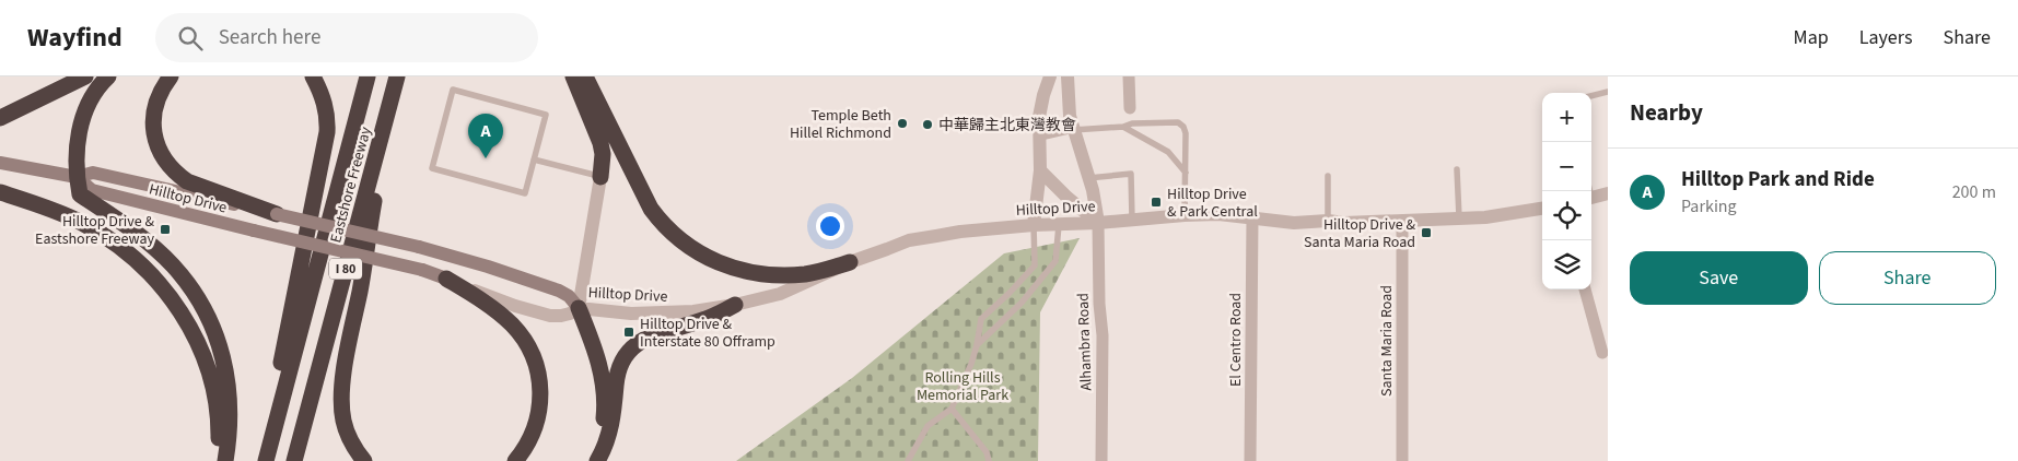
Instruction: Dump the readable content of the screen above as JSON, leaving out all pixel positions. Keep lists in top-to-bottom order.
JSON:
{
  "streets": {
    "highway": ["Eastshore Freeway", "I 80"],
    "main road": ["Hilltop Drive"],
    "street": ["El Centro Road", "Santa Maria Road", "Alhambra Road"]
  },
  "crossings": [
    ["Hilltop Drive", "El Centro Road"],
    ["Hilltop Drive", "Santa Maria Road"],
    ["Hilltop Drive", "Alhambra Road"]
  ],
  "parks": ["Rolling Hills Memorial Park"],
  "places": {
    "other": ["Temple Beth Hillel Richmond", "中華歸主北東灣教會"],
    "transit": [
      "Hilltop Drive & Park Central",
      "Hilltop Drive & Eastshore Freeway",
      "Hilltop Drive & Santa Maria Road",
      "Hilltop Drive & Interstate 80 Offramp"
    ]
  },
  "page": {
    "header": "Wayfind",
    "search": "Search here",
    "nav": ["Map", "Layers", "Share"],
    "heading": "Nearby",
    "map_buttons": ["+", "−"],
    "pins": "A",
    "list": [
      {
        "mark": "A",
        "name": "Hilltop Park and Ride",
        "note": "Parking",
        "value": "200 m"
      }
    ],
    "buttons": ["Save", "Share"]
  }
}
